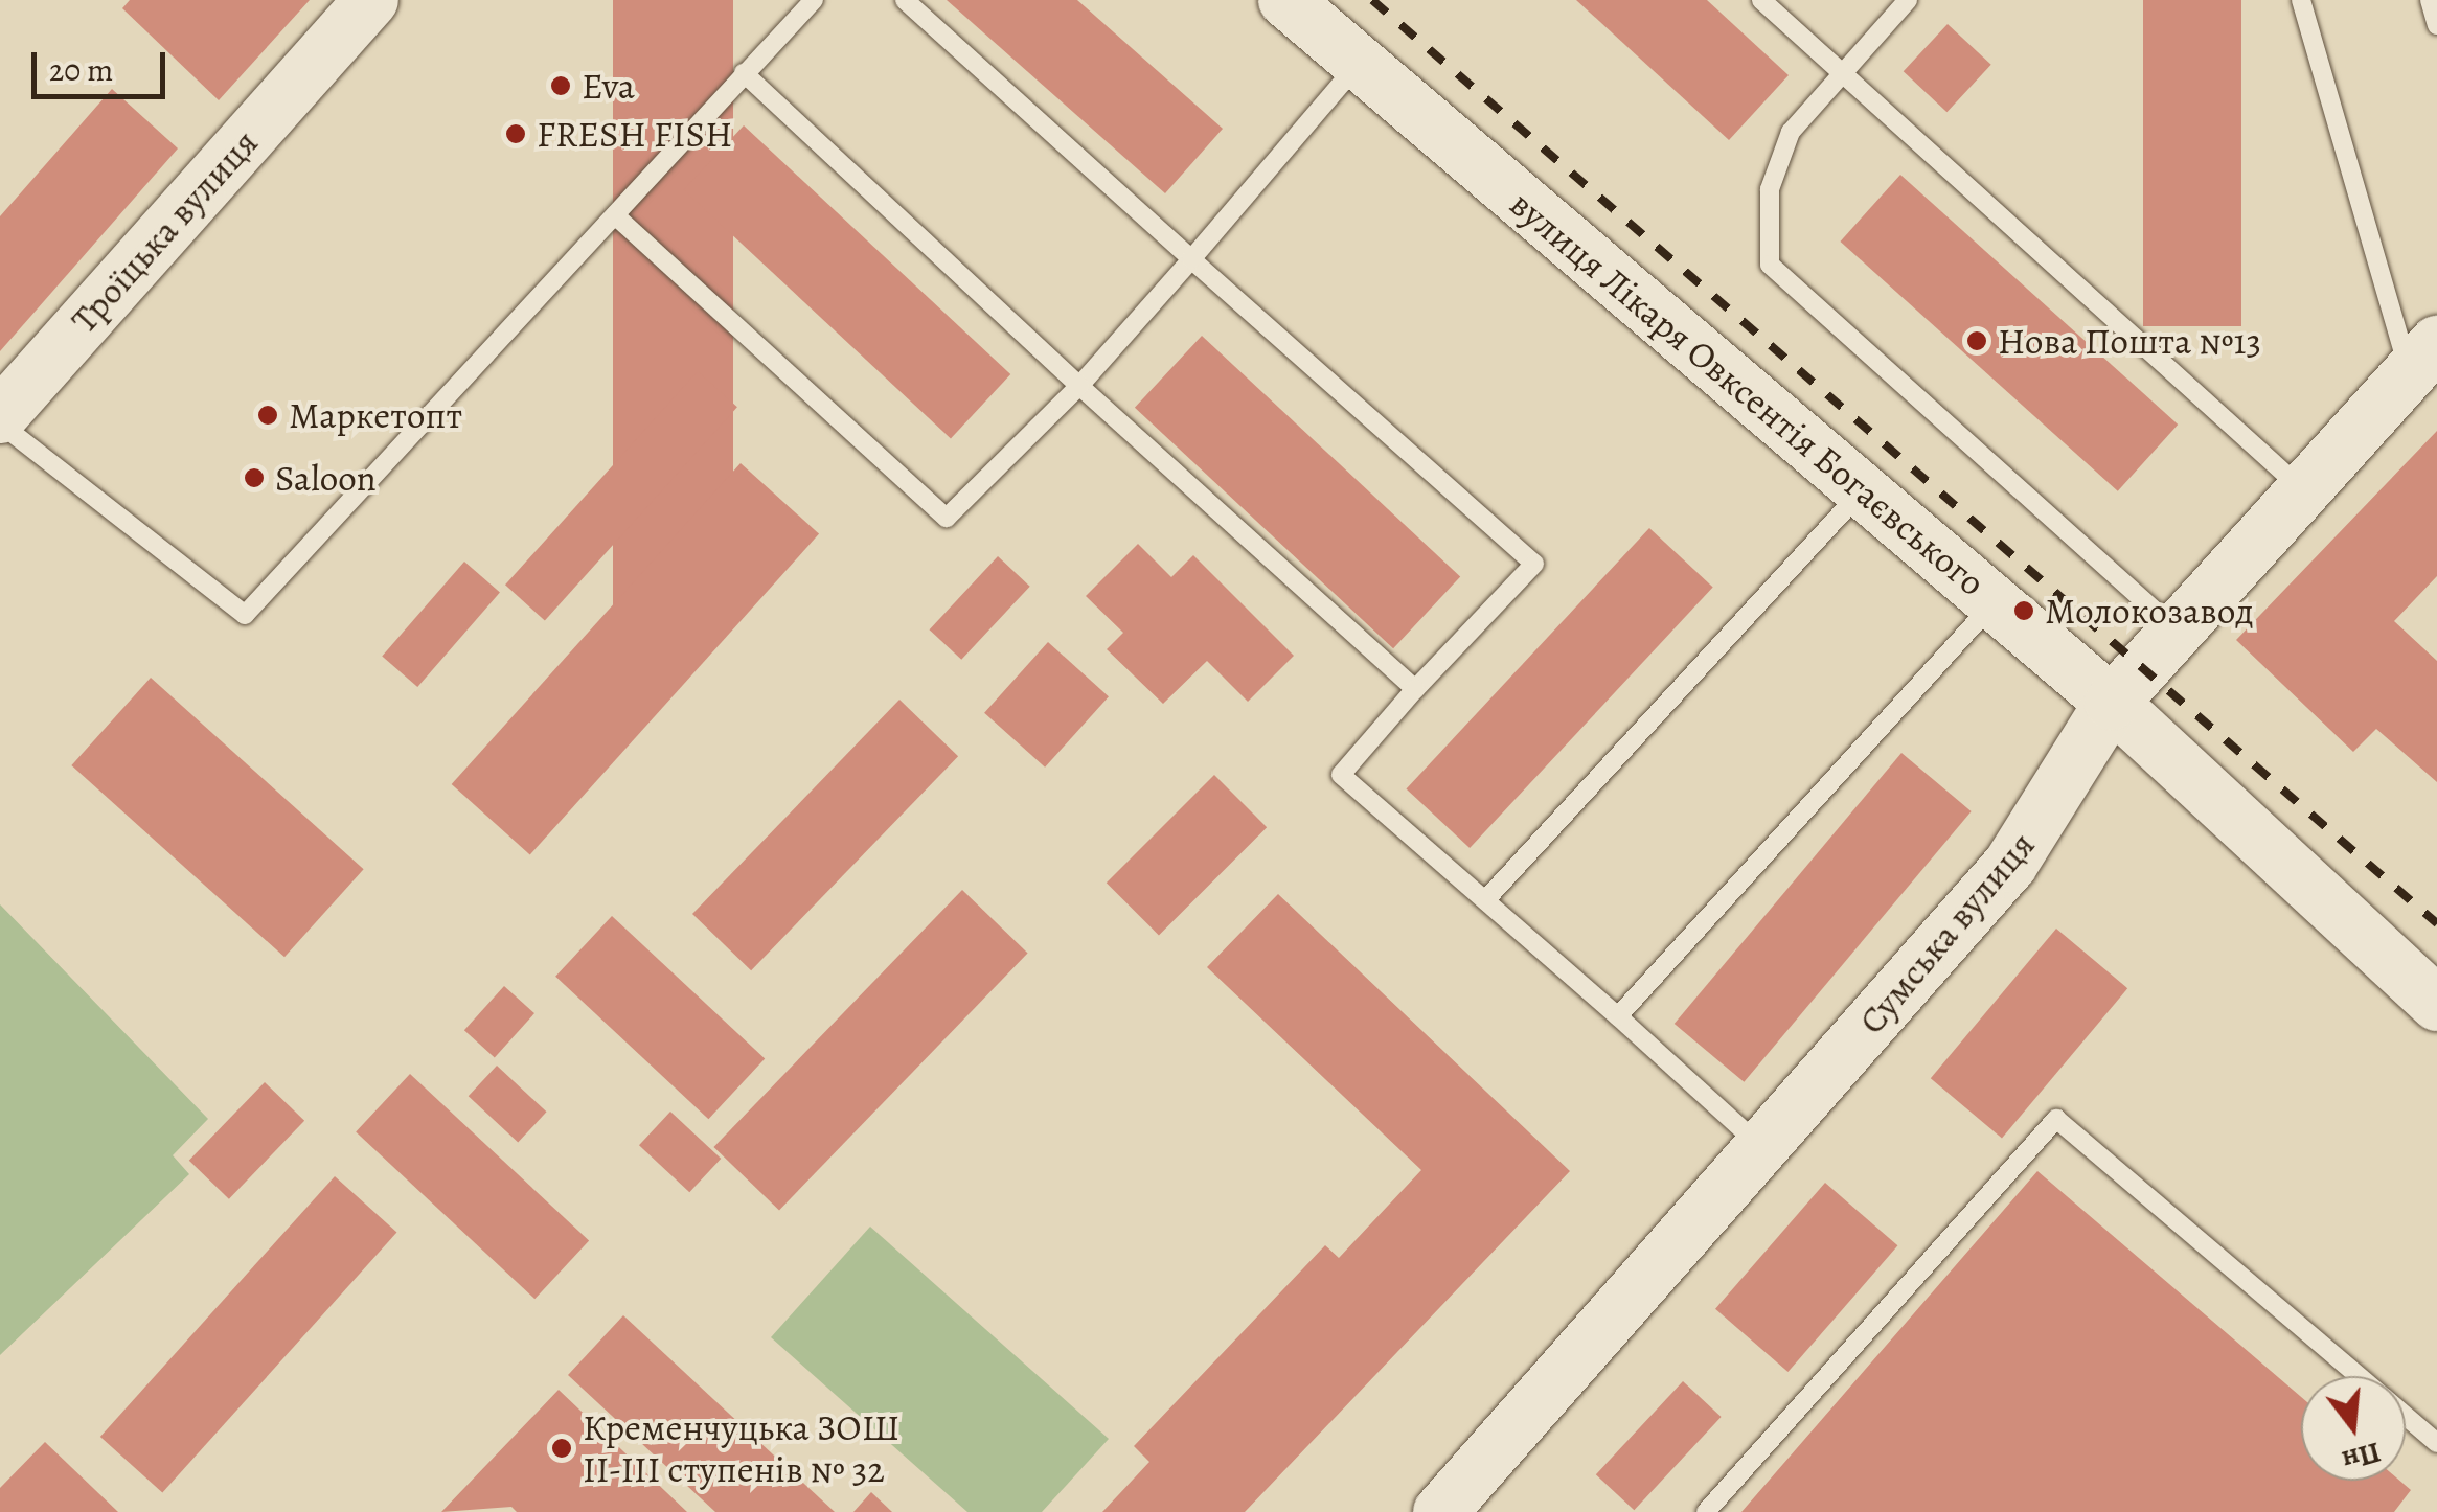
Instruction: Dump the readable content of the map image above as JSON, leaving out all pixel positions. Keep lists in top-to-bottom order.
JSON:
{
  "streets": {
    "street": ["Троїцька вулиця", "вулиця Лікаря Овксентія Богаєвського", "Сумська вулиця"]
  },
  "crossings": [
    ["вулиця Лікаря Овксентія Богаєвського", "Сумська вулиця"]
  ],
  "places": [
    "Eva",
    "FRESH FISH",
    "Нова Пошта №13",
    "Маркетопт",
    "Saloon",
    "Молокозавод",
    "Кременчуцька ЗОШ ІІ-ІІІ ступенів № 32"
  ],
  "scale_bar": "20 m",
  "north": "bottom"
}
